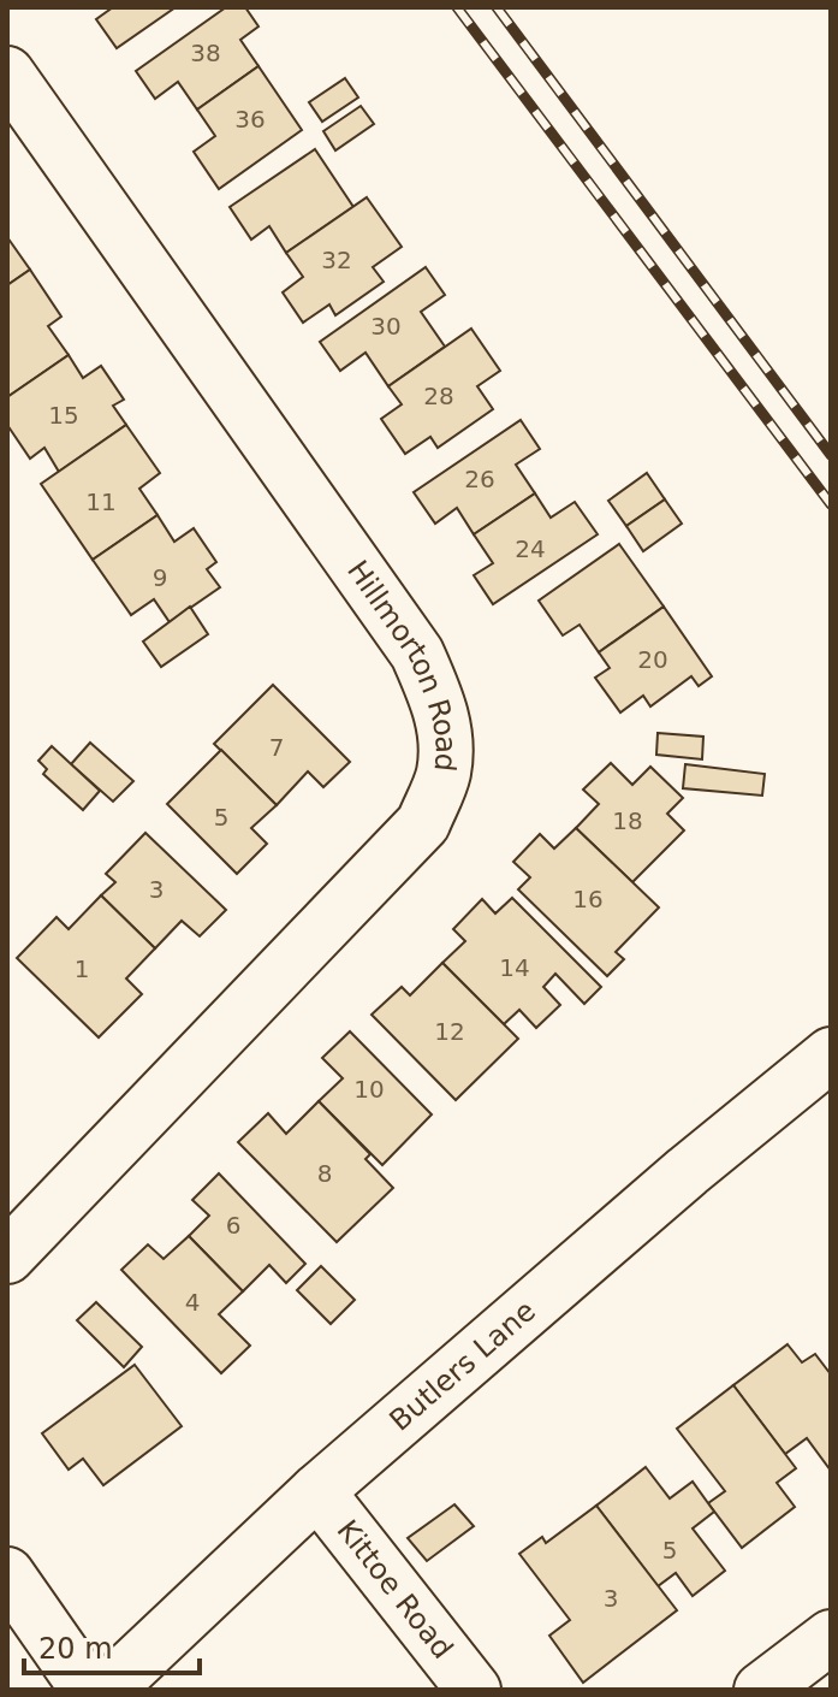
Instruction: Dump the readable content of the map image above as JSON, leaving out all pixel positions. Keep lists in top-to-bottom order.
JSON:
{
  "streets": {
    "street": ["Hillmorton Road", "Butlers Lane", "Kittoe Road"]
  },
  "crossings": [
    ["Butlers Lane", "Kittoe Road"]
  ],
  "house_numbers": [
    "38",
    "36",
    "32",
    "30",
    "28",
    "15",
    "26",
    "11",
    "24",
    "9",
    "20",
    "7",
    "5",
    "18",
    "3",
    "16",
    "14",
    "1",
    "12",
    "10",
    "8",
    "6",
    "4",
    "5",
    "3"
  ],
  "scale_bar": "20 m"
}
